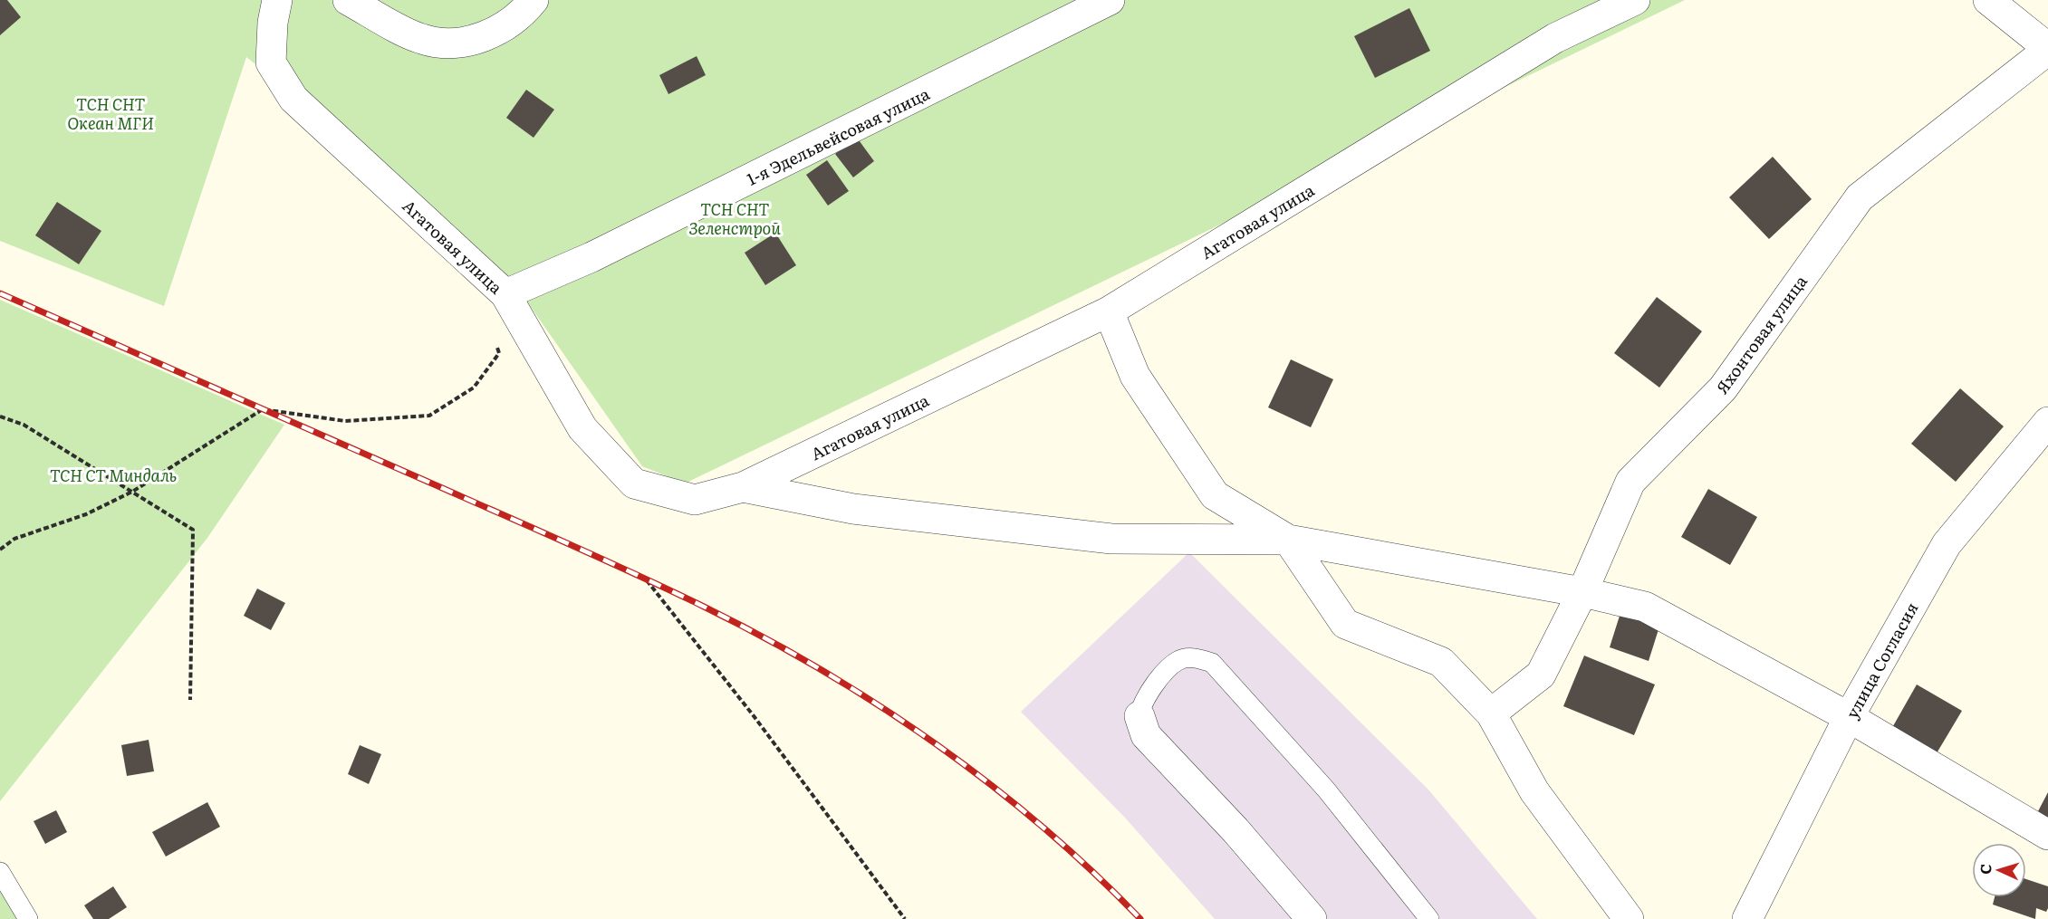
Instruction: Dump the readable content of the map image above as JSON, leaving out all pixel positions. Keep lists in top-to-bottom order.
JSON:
{
  "streets": {
    "street": [
      "1-я Эдельвейсовая улица",
      "Агатовая улица",
      "Яхонтовая улица",
      "улица Согласия"
    ]
  },
  "crossings": [
    ["1-я Эдельвейсовая улица", "Агатовая улица"]
  ],
  "parks": ["ТСН СНТ Океан МГИ", "ТСН СНТ Зеленстрой", "ТСН СТ Миндаль"],
  "north": "left"
}
